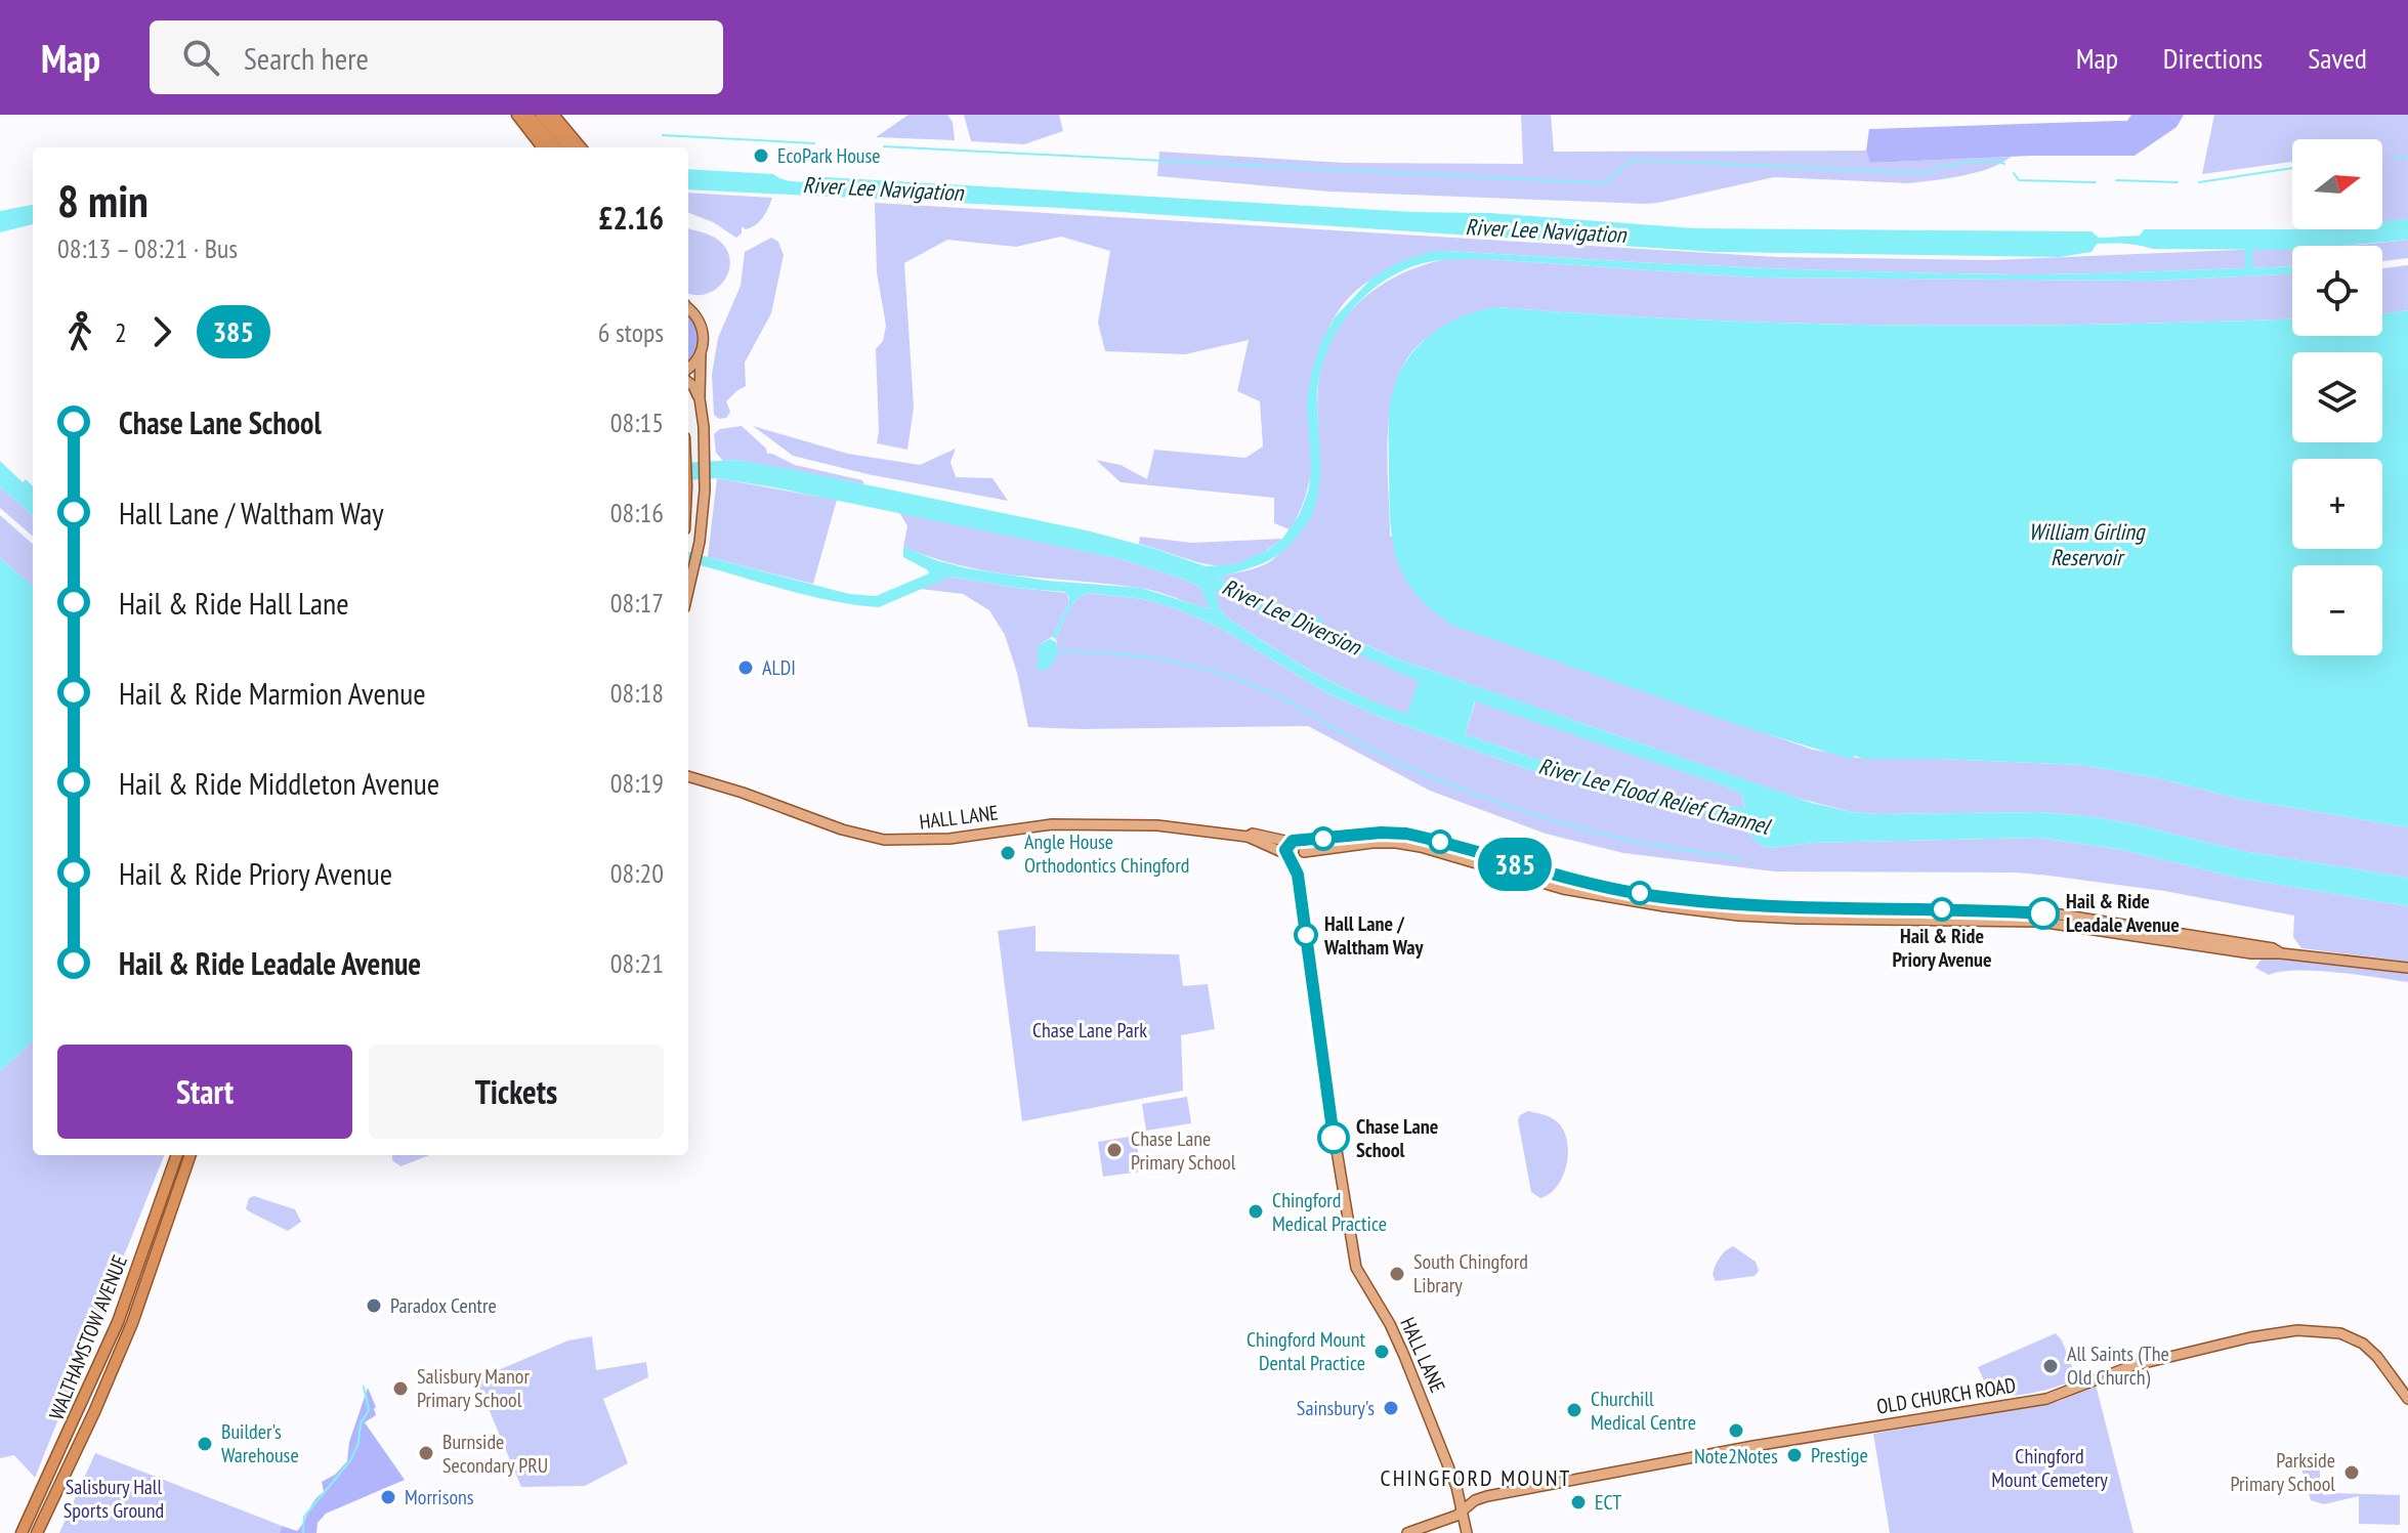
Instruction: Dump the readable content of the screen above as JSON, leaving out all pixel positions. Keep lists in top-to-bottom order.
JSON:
{
  "streets": {
    "highway": ["WALTHAMSTOW AVENUE"],
    "main road": ["HALL LANE", "OLD CHURCH ROAD"]
  },
  "crossings": [
    ["HALL LANE", "OLD CHURCH ROAD"]
  ],
  "districts": ["CHINGFORD MOUNT"],
  "water": [
    "River Lee Navigation",
    "William Girling Reservoir",
    "River Lee Diversion",
    "River Lee Flood Relief Channel"
  ],
  "parks": ["Chase Lane Park", "Chingford Mount Cemetery", "Salisbury Hall Sports Ground"],
  "places": [
    "EcoPark House",
    "ALDI",
    "Angle House Orthodontics Chingford",
    "Hail & Ride Priory Avenue",
    "Hail & Ride Leadale Avenue",
    "Hall Lane / Waltham Way",
    "Chase Lane School",
    "Chase Lane Primary School",
    "Chingford Medical Practice",
    "South Chingford Library",
    "Paradox Centre",
    "Chingford Mount Dental Practice",
    "All Saints (The Old Church)",
    "Salisbury Manor Primary School",
    "Sainsbury's",
    "Churchill Medical Centre",
    "Note2Notes",
    "Builder's Warehouse",
    "Burnside Secondary PRU",
    "Prestige",
    "Parkside Primary School",
    "Morrisons",
    "ECT"
  ],
  "lines": ["bus line 385"],
  "north": "right",
  "page": {
    "header": "Map",
    "search": "Search here",
    "nav": ["Map", "Directions", "Saved"],
    "on_map": "385",
    "map_buttons": ["+", "−"],
    "heading": ["8 min", "08:13 – 08:21 · Bus", "£2.16"],
    "legs": ["2", "385", "6 stops"],
    "list": [
      {
        "name": "Chase Lane School",
        "value": "08:15"
      },
      {
        "name": "Hall Lane / Waltham Way",
        "value": "08:16"
      },
      {
        "name": "Hail & Ride Hall Lane",
        "value": "08:17"
      },
      {
        "name": "Hail & Ride Marmion Avenue",
        "value": "08:18"
      },
      {
        "name": "Hail & Ride Middleton Avenue",
        "value": "08:19"
      },
      {
        "name": "Hail & Ride Priory Avenue",
        "value": "08:20"
      },
      {
        "name": "Hail & Ride Leadale Avenue",
        "value": "08:21"
      }
    ],
    "buttons": ["Start", "Tickets"]
  }
}
